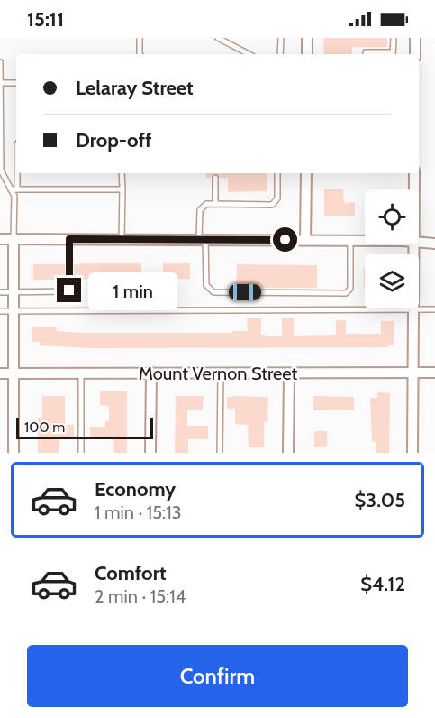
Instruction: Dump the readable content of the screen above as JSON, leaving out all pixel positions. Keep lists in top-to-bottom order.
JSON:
{
  "streets": {
    "street": ["Mount Vernon Street"]
  },
  "scale_bar": "100 m",
  "page": {
    "status": "15:11",
    "banner": ["Lelaray Street", "Drop-off"],
    "bubble": "1 min",
    "scale": "100 m",
    "list": [
      {
        "name": "Economy",
        "note": "1 min · 15:13",
        "value": "$3.05"
      },
      {
        "name": "Comfort",
        "note": "2 min · 15:14",
        "value": "$4.12"
      }
    ],
    "buttons": "Confirm"
  }
}
